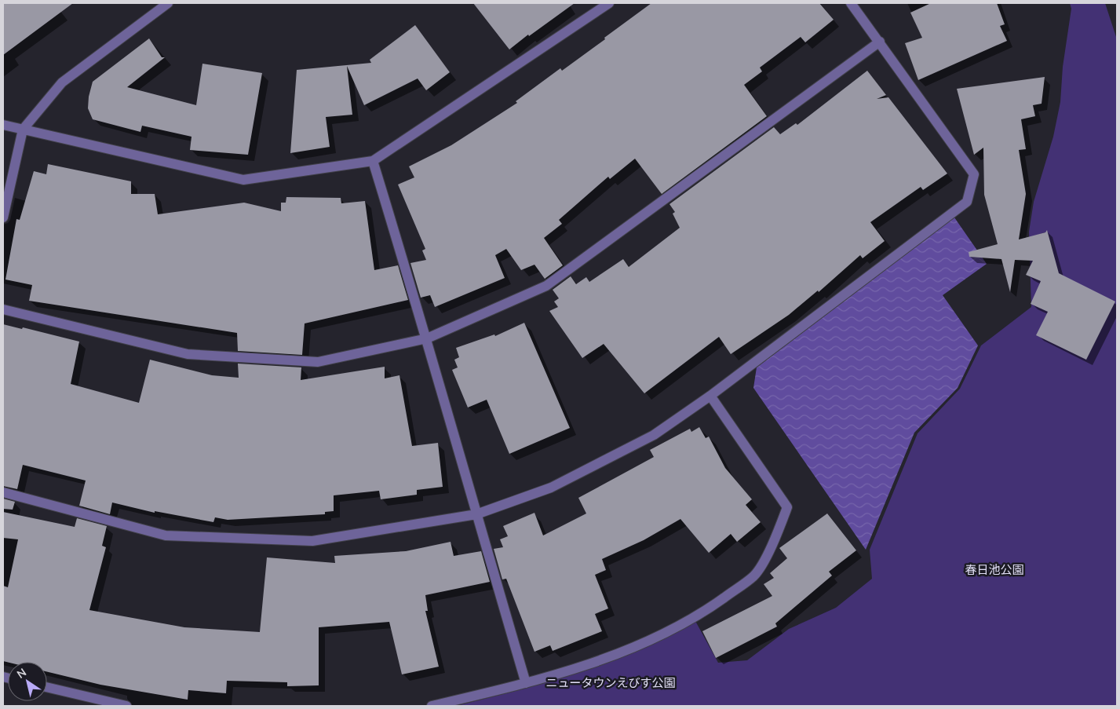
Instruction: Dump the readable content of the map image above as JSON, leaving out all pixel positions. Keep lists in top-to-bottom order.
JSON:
{
  "parks": ["春日池公園", "ニュータウンえびす公園"],
  "north": "top left"
}
